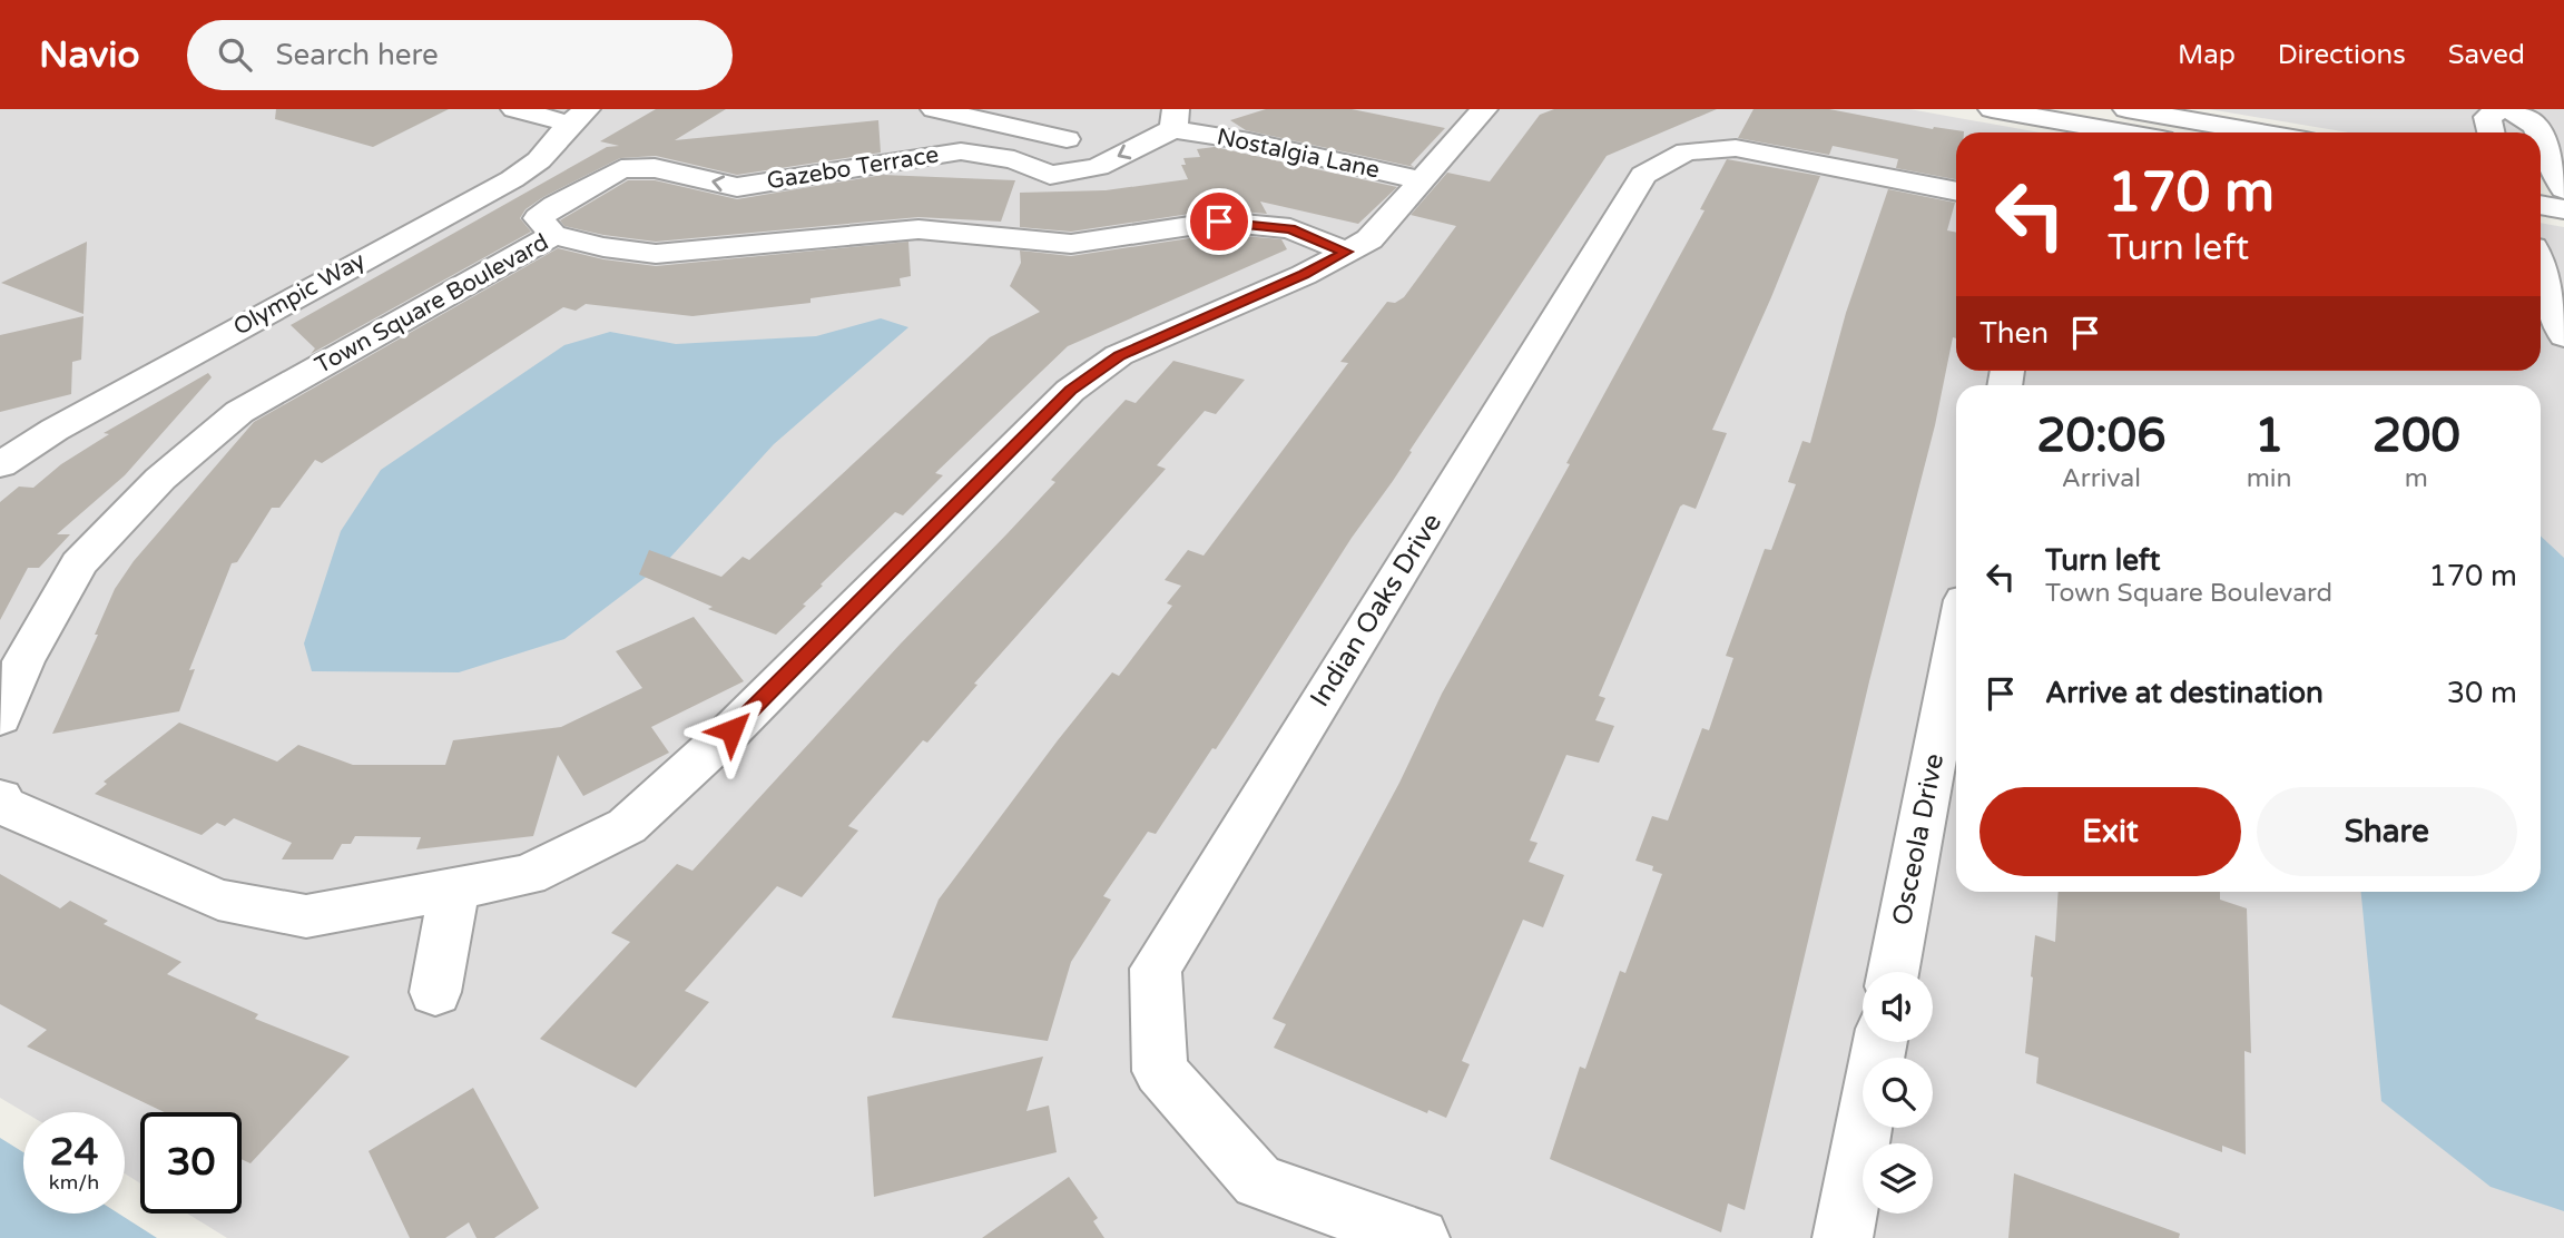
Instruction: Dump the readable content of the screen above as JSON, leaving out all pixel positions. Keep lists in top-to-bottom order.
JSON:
{
  "streets": {
    "street": [
      "Nostalgia Lane",
      "Gazebo Terrace",
      "Olympic Way",
      "Town Square Boulevard",
      "Indian Oaks Drive",
      "Osceola Drive"
    ]
  },
  "crossings": [
    ["Nostalgia Lane", "Gazebo Terrace"],
    ["Gazebo Terrace", "Town Square Boulevard"]
  ],
  "one_way": ["Gazebo Terrace"],
  "page": {
    "header": "Navio",
    "search": "Search here",
    "nav": ["Map", "Directions", "Saved"],
    "turn": ["170 m", "Turn left"],
    "then": "Then",
    "eta": [
      "20:06",
      "Arrival",
      "1",
      "min",
      "200",
      "m"
    ],
    "list": [
      {
        "name": "Turn left",
        "note": "Town Square Boulevard",
        "value": "170 m"
      },
      {
        "name": "Arrive at destination",
        "value": "30 m"
      }
    ],
    "buttons": ["Exit", "Share"],
    "speed": "24 km/h",
    "limit": "30"
  }
}
